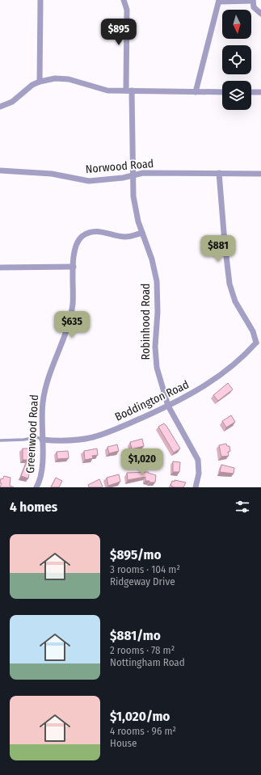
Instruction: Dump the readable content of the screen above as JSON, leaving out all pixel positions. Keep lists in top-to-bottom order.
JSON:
{
  "streets": {
    "street": [
      "Norwood Road",
      "Robinhood Road",
      "Boddington Road",
      "Greenwood Road"
    ]
  },
  "crossings": [
    ["Norwood Road", "Robinhood Road"],
    ["Robinhood Road", "Boddington Road"],
    ["Robinhood Road", "Greenwood Road"],
    ["Boddington Road", "Greenwood Road"]
  ],
  "north": "bottom",
  "page": {
    "price": [
      "$895",
      "$881",
      "$635",
      "$1,020"
    ],
    "heading": "4 homes",
    "list": [
      {
        "name": "$895/mo",
        "note": "3 rooms · 104 m² · Ridgeway Drive"
      },
      {
        "name": "$881/mo",
        "note": "2 rooms · 78 m² · Nottingham Road"
      },
      {
        "name": "$1,020/mo",
        "note": "4 rooms · 96 m² · House"
      }
    ]
  }
}
